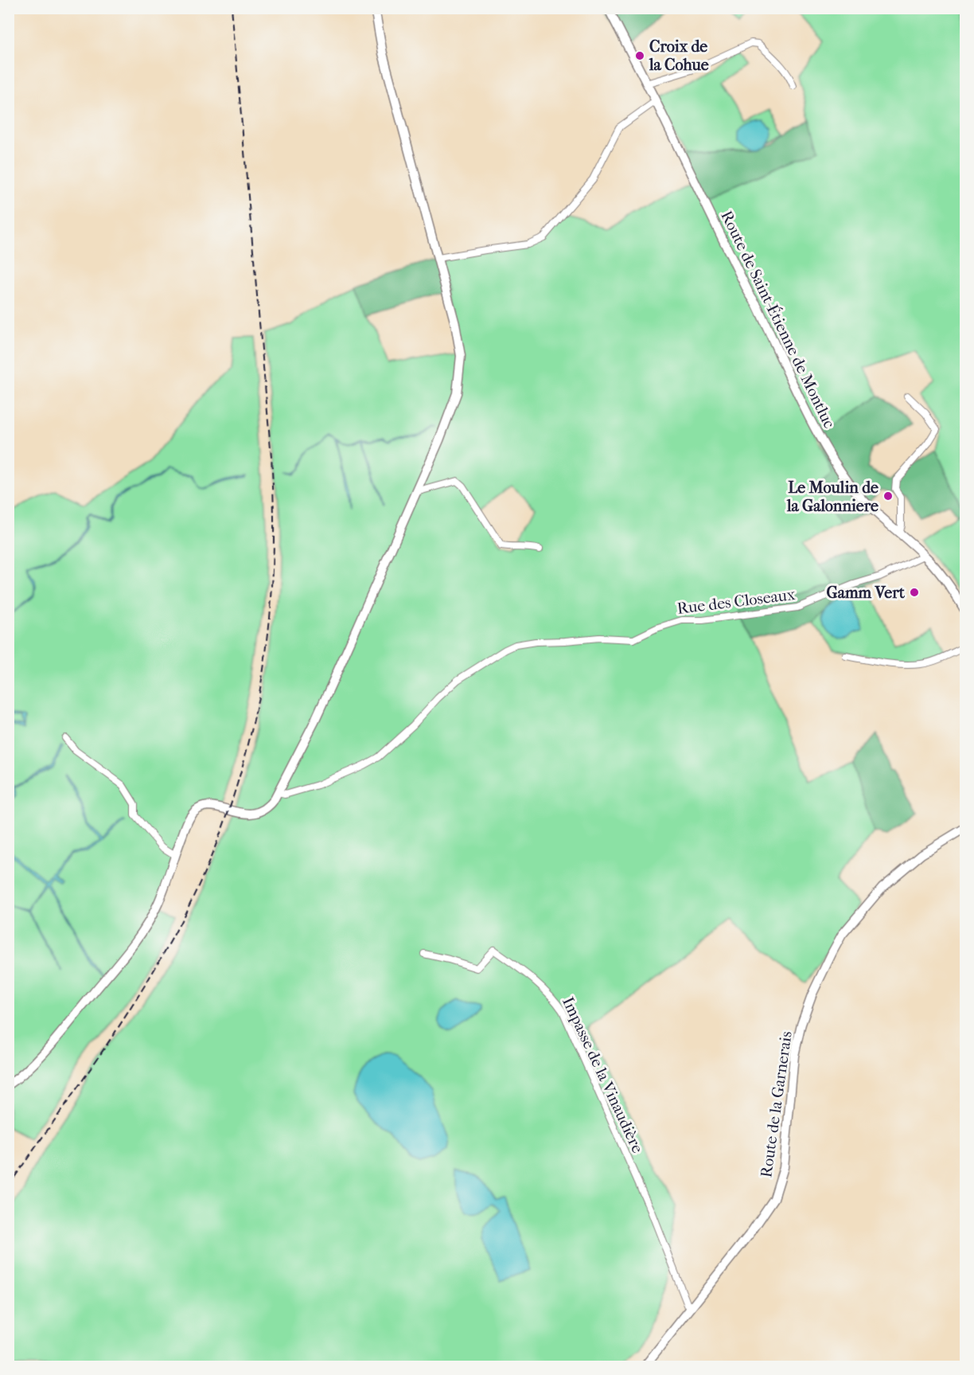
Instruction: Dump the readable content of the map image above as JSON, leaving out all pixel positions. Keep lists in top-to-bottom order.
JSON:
{
  "streets": {
    "main road": ["Route de Saint-Étienne de Montluc", "Route de la Garnerais"],
    "street": ["Rue des Closeaux", "Impasse de la Vinaudière"]
  },
  "crossings": [
    ["Route de Saint-Étienne de Montluc", "Rue des Closeaux"],
    ["Impasse de la Vinaudière", "Route de la Garnerais"]
  ],
  "places": ["Croix de la Cohue", "Le Moulin de la Galonniere", "Gamm Vert"]
}
